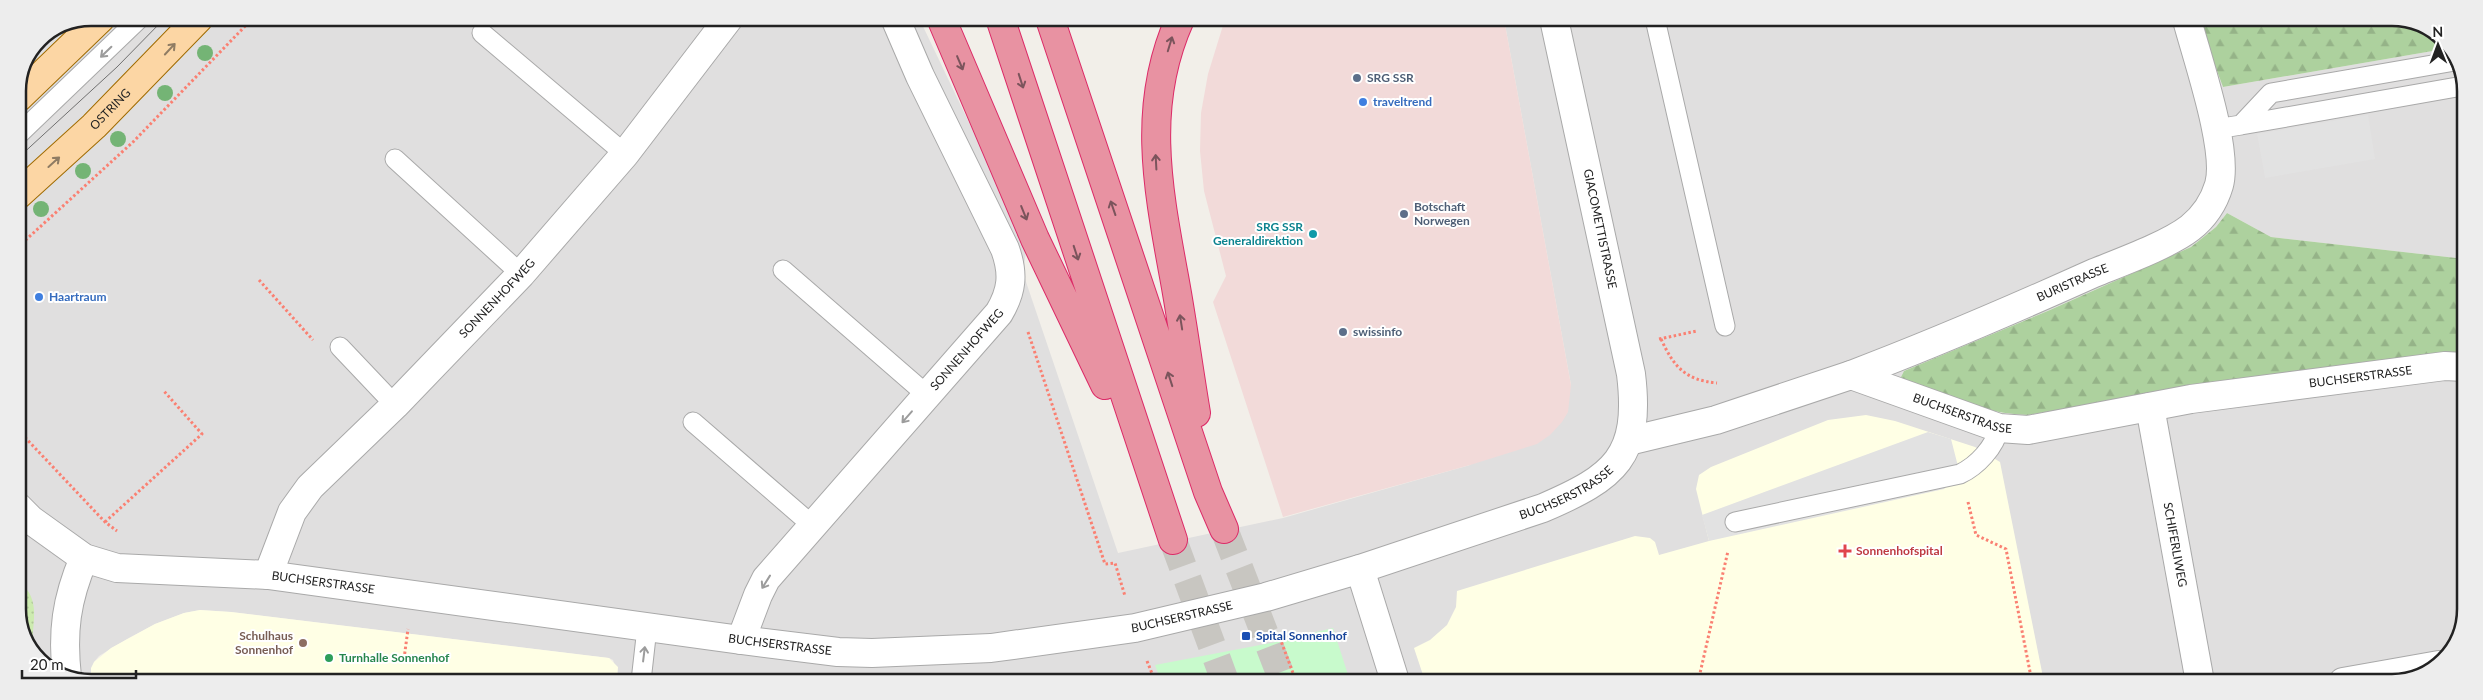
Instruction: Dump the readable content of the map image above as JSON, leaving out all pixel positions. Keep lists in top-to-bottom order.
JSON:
{
  "streets": {
    "main road": ["OSTRING"],
    "street": [
      "GIACOMETTISTRASSE",
      "BURISTRASSE",
      "SONNENHOFWEG",
      "BUCHSERSTRASSE",
      "SCHIFERLIWEG"
    ]
  },
  "crossings": [
    ["GIACOMETTISTRASSE", "BUCHSERSTRASSE"],
    ["BURISTRASSE", "BUCHSERSTRASSE"],
    ["SONNENHOFWEG", "BUCHSERSTRASSE"],
    ["BUCHSERSTRASSE", "SCHIFERLIWEG"]
  ],
  "places": {
    "other": [
      "SRG SSR",
      "traveltrend",
      "Botschaft Norwegen",
      "SRG SSR Generaldirektion",
      "Haartraum",
      "swissinfo",
      "Schulhaus Sonnenhof",
      "Turnhalle Sonnenhof"
    ],
    "health": ["Sonnenhofspital"],
    "transit": ["Spital Sonnenhof"]
  },
  "scale_bar": "20 m",
  "north": "top"
}
